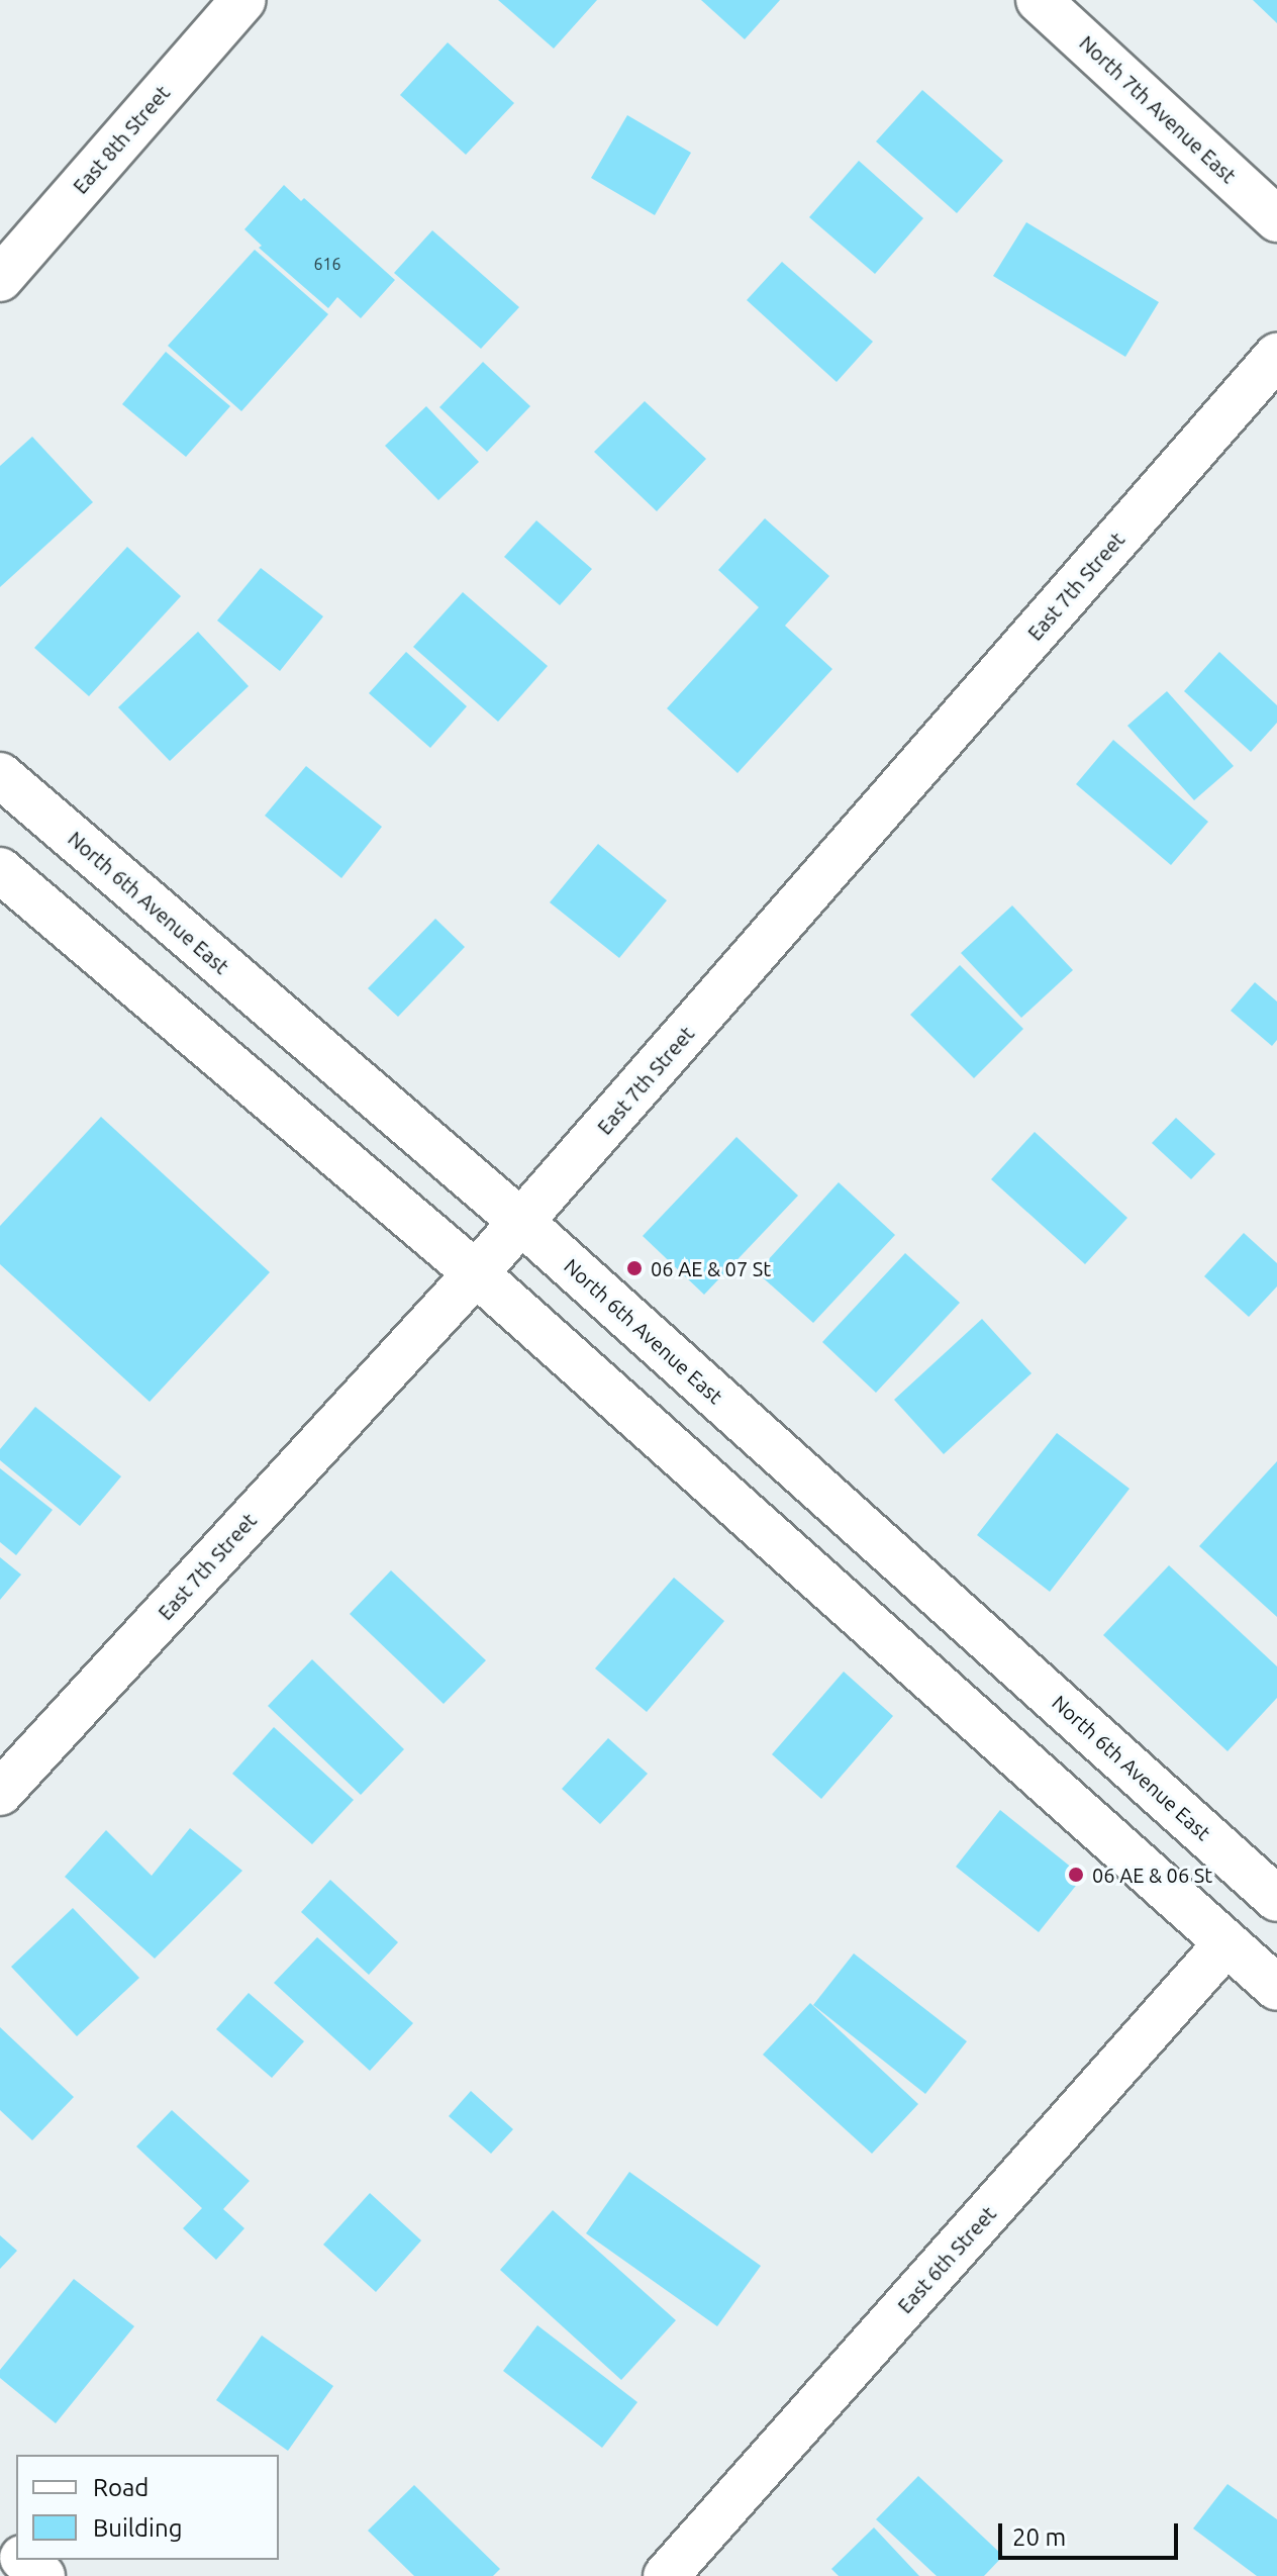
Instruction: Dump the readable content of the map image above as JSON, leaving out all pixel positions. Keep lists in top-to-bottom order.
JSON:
{
  "streets": {
    "street": [
      "North 7th Avenue East",
      "East 8th Street",
      "East 7th Street",
      "North 6th Avenue East",
      "East 6th Street"
    ]
  },
  "crossings": [
    ["East 7th Street", "North 6th Avenue East"]
  ],
  "places": ["06 AE & 07 St", "06 AE & 06 St"],
  "house_numbers": ["616"],
  "legend": ["Road", "Building"],
  "scale_bar": "20 m"
}
